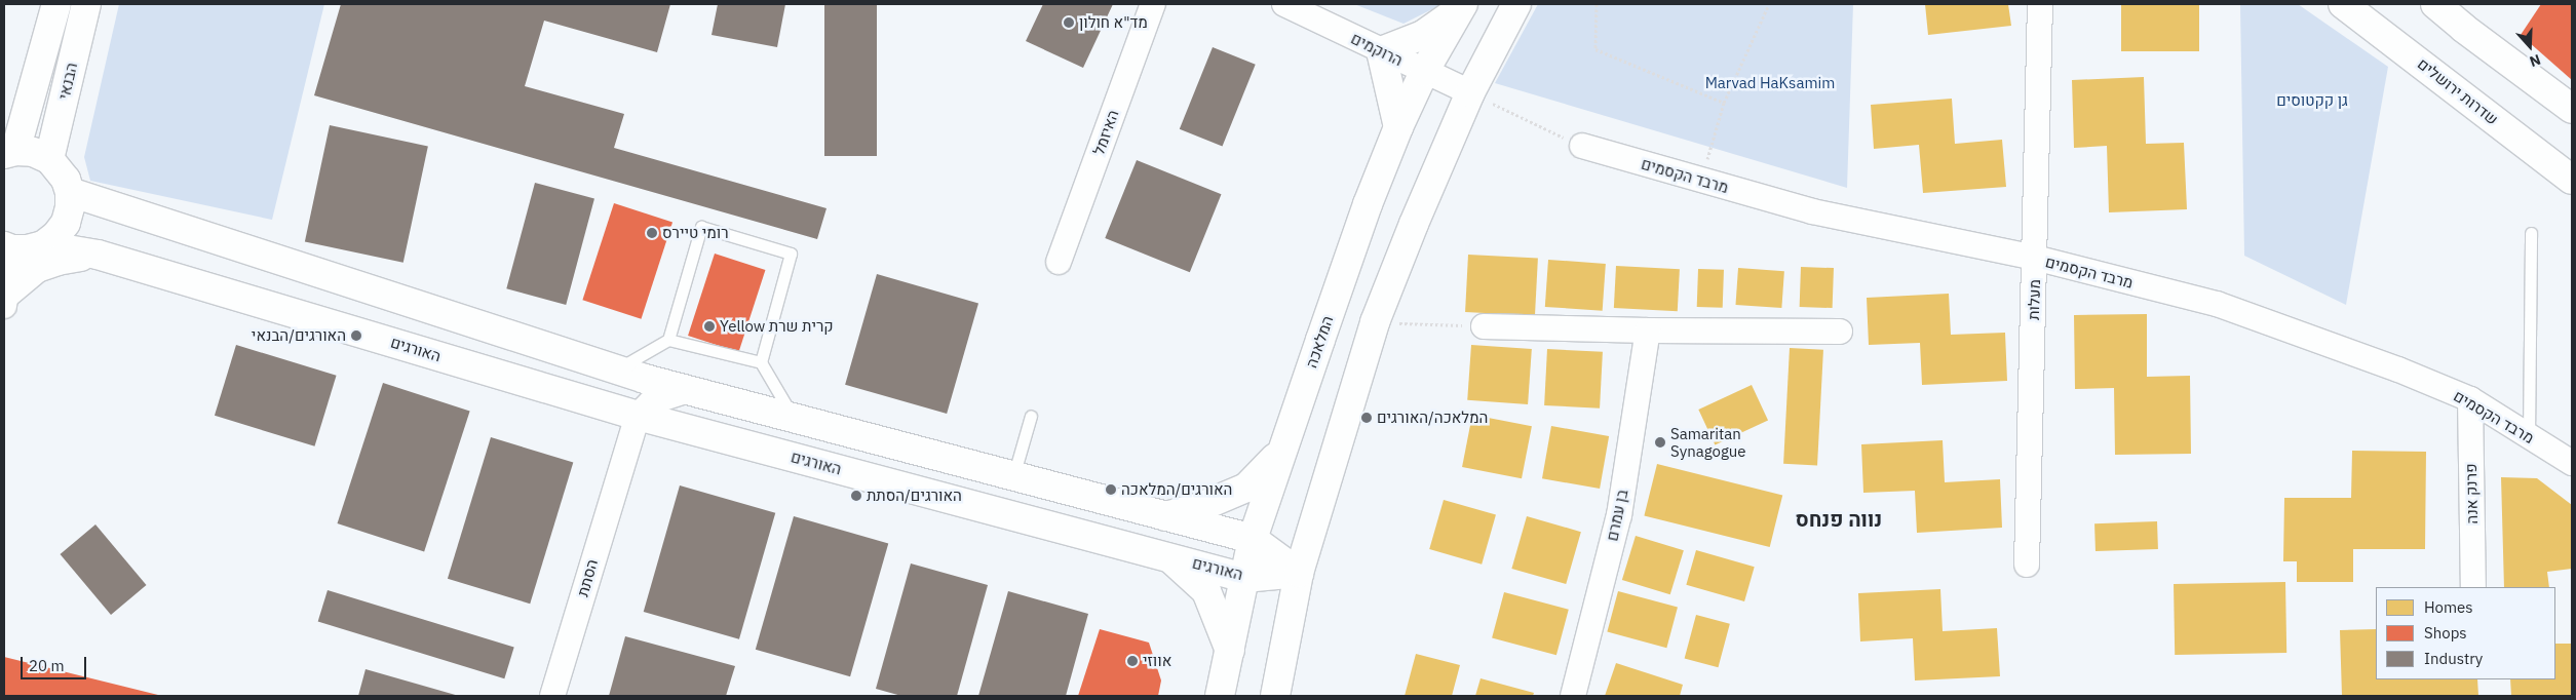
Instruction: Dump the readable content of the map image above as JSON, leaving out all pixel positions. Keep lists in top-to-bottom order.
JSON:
{
  "streets": {
    "street": [
      "הרוקמים",
      "הבנאי",
      "שדרות ירושלים",
      "האיזמל",
      "מרבד הקסמים",
      "מעלות",
      "המלאכה",
      "האורגים",
      "פרנק אנה",
      "בן עמרם",
      "הסתת"
    ]
  },
  "crossings": [
    ["הרוקמים", "המלאכה"],
    ["מרבד הקסמים", "מעלות"],
    ["מרבד הקסמים", "פרנק אנה"],
    ["המלאכה", "האורגים"],
    ["האורגים", "הסתת"]
  ],
  "districts": ["נווה פנחס"],
  "parks": ["Marvad HaKsamim", "גן קקטוסים"],
  "places": [
    "מד\"א חולון",
    "רומי טיירס",
    "Yellow קרית שרת",
    "האורגים/הבנאי",
    "המלאכה/האורגים",
    "Samaritan Synagogue",
    "האורגים/המלאכה",
    "האורגים/הסתת",
    "אווזי"
  ],
  "legend": ["Homes", "Shops", "Industry"],
  "scale_bar": "20 m",
  "north": "bottom"
}
